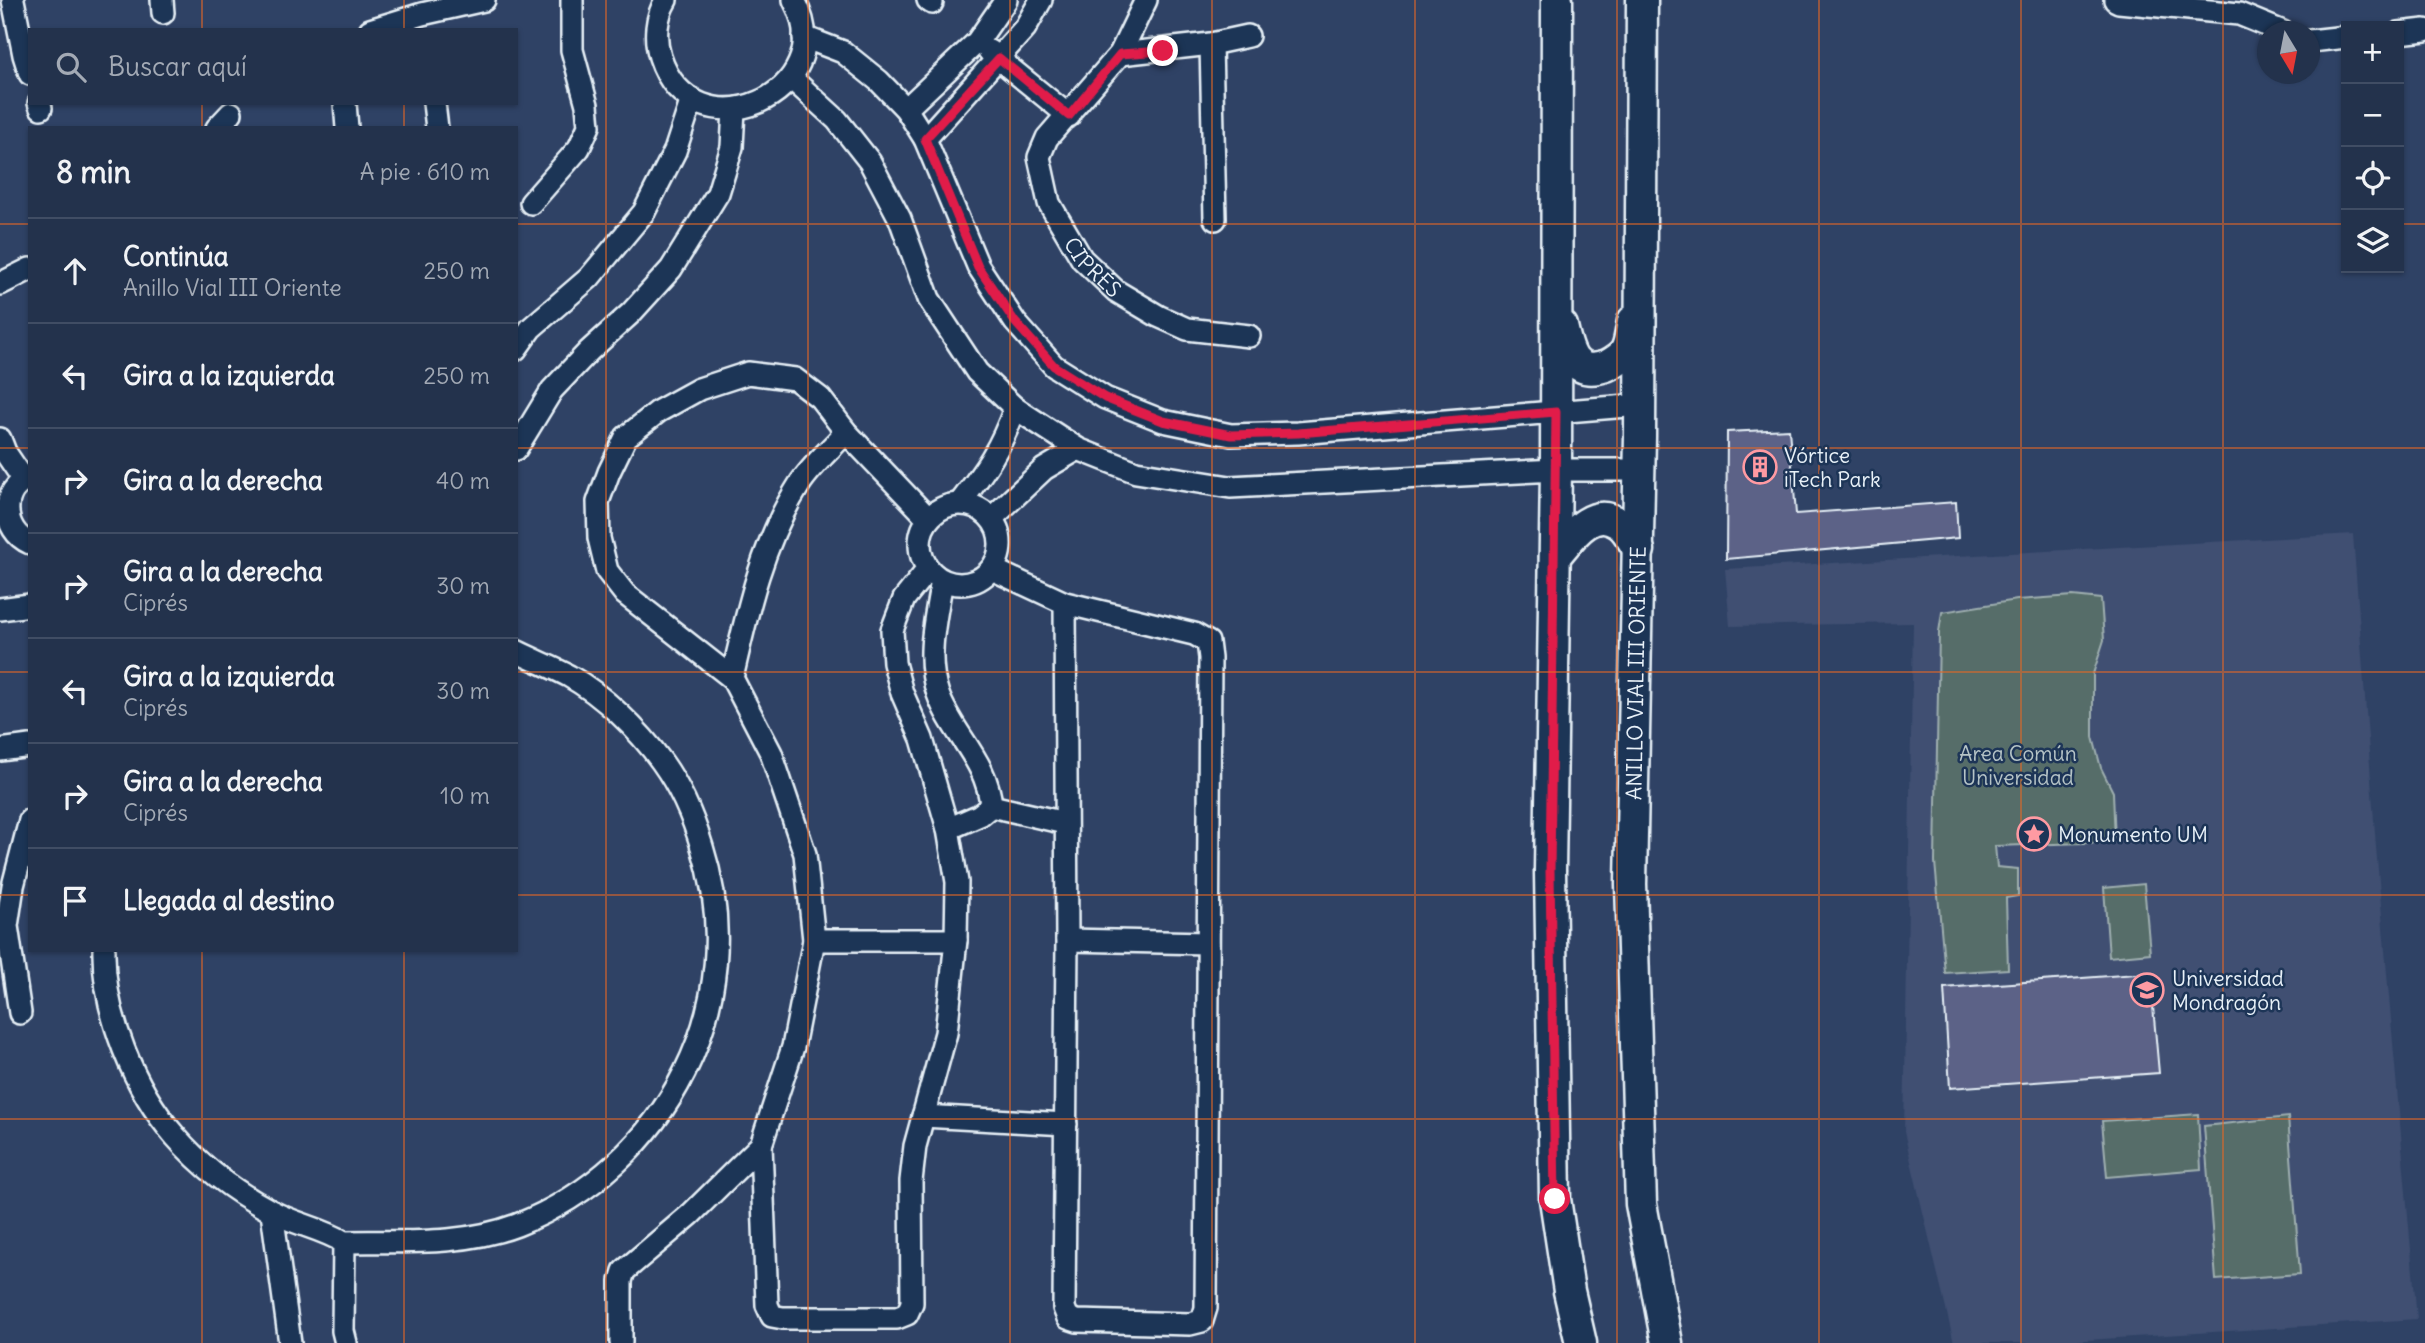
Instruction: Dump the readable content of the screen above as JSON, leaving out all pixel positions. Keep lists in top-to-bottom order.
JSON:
{
  "streets": {
    "main road": ["ANILLO VIAL III ORIENTE"],
    "street": ["CIPRÉS"]
  },
  "parks": ["Area Común Universidad"],
  "places": {
    "building": ["Vórtice iTech Park"],
    "place": ["Monumento UM"],
    "school or university": ["Universidad Mondragón"]
  },
  "north": "bottom",
  "page": {
    "map_buttons": ["+", "−"],
    "search": "Buscar aquí",
    "heading": ["8 min", "A pie · 610 m"],
    "list": [
      ["Continúa", "Anillo Vial III Oriente", "250 m"],
      ["Gira a la izquierda", "250 m"],
      ["Gira a la derecha", "40 m"],
      ["Gira a la derecha", "Ciprés", "30 m"],
      ["Gira a la izquierda", "Ciprés", "30 m"],
      ["Gira a la derecha", "Ciprés", "10 m"],
      "Llegada al destino"
    ]
  }
}
